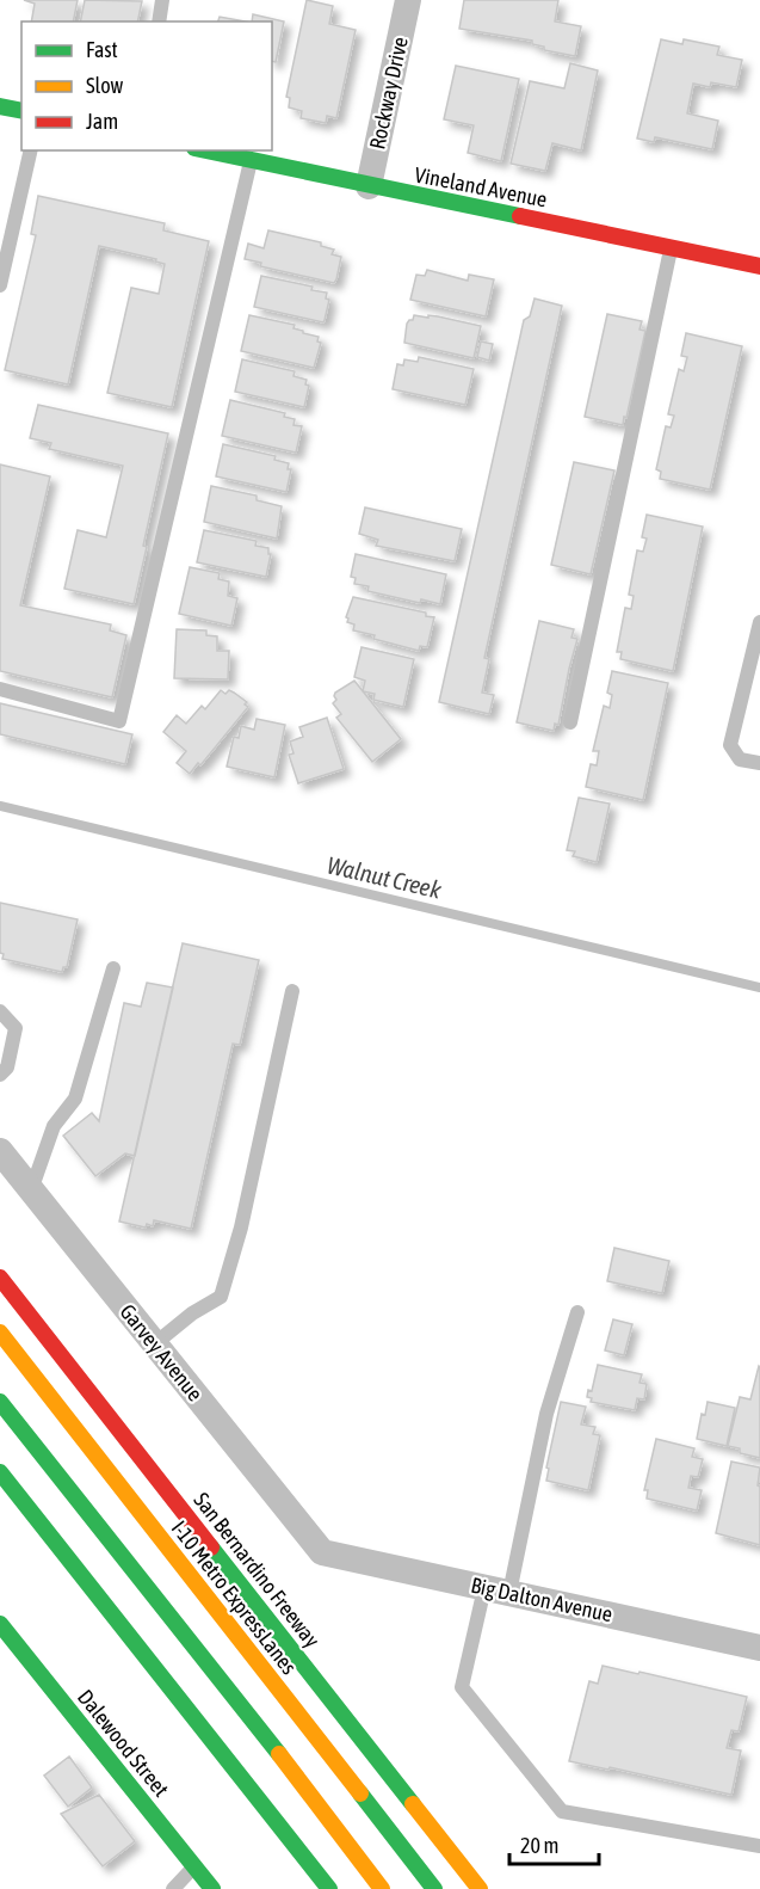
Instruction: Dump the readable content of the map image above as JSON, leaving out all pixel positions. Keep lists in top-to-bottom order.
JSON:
{
  "streets": {
    "main road": [
      "Vineland Avenue",
      "San Bernardino Freeway",
      "I-10 Metro ExpressLanes",
      "Dalewood Street"
    ],
    "street": ["Rockway Drive", "Garvey Avenue", "Big Dalton Avenue"]
  },
  "crossings": [
    ["Rockway Drive", "Vineland Avenue"],
    ["Garvey Avenue", "Big Dalton Avenue"]
  ],
  "water": ["Walnut Creek"],
  "legend": ["Fast", "Slow", "Jam"],
  "scale_bar": "20 m"
}
